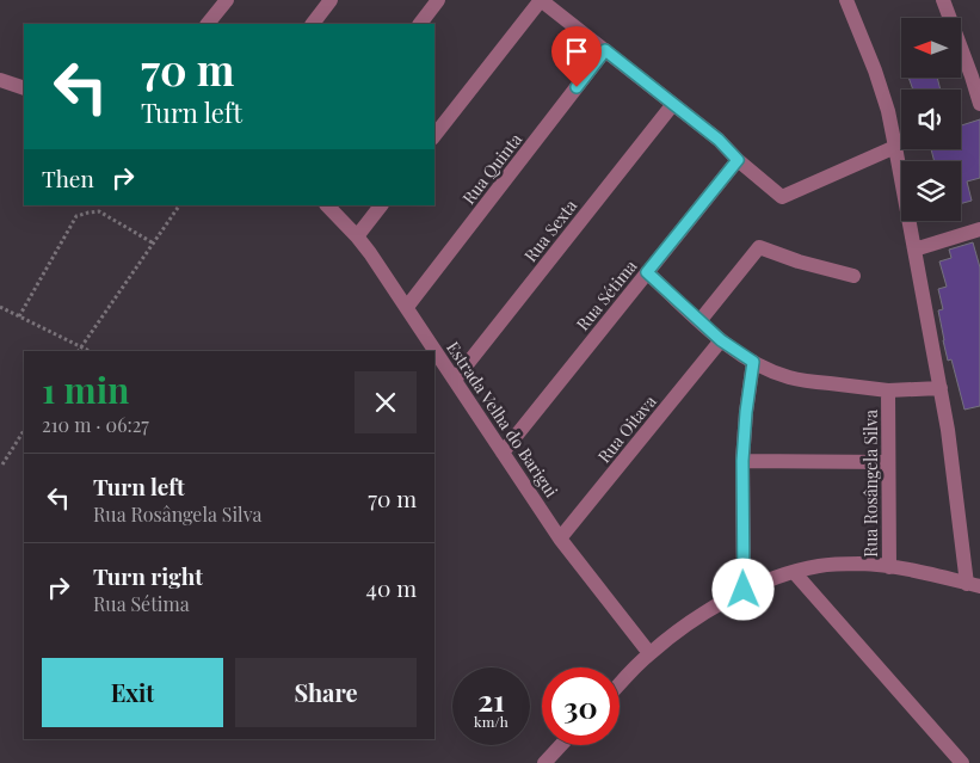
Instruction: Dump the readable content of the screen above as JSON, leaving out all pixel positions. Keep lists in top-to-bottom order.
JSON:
{
  "streets": {
    "street": [
      "Rua Quinta",
      "Rua Sexta",
      "Rua Sétima",
      "Estrada Velha do Barigui",
      "Rua Oitava",
      "Rua Rosângela Silva"
    ]
  },
  "crossings": [
    ["Rua Quinta", "Estrada Velha do Barigui"],
    ["Rua Sexta", "Estrada Velha do Barigui"],
    ["Rua Sétima", "Estrada Velha do Barigui"],
    ["Rua Sétima", "Rua Rosângela Silva"],
    ["Estrada Velha do Barigui", "Rua Oitava"],
    ["Rua Oitava", "Rua Rosângela Silva"]
  ],
  "north": "left",
  "page": {
    "turn": ["70 m", "Turn left"],
    "then": "Then",
    "heading": ["1 min", "210 m · 06:27"],
    "list": [
      {
        "name": "Turn left",
        "note": "Rua Rosângela Silva",
        "value": "70 m"
      },
      {
        "name": "Turn right",
        "note": "Rua Sétima",
        "value": "40 m"
      }
    ],
    "buttons": ["Exit", "Share"],
    "speed": "21 km/h",
    "limit": "30"
  }
}
